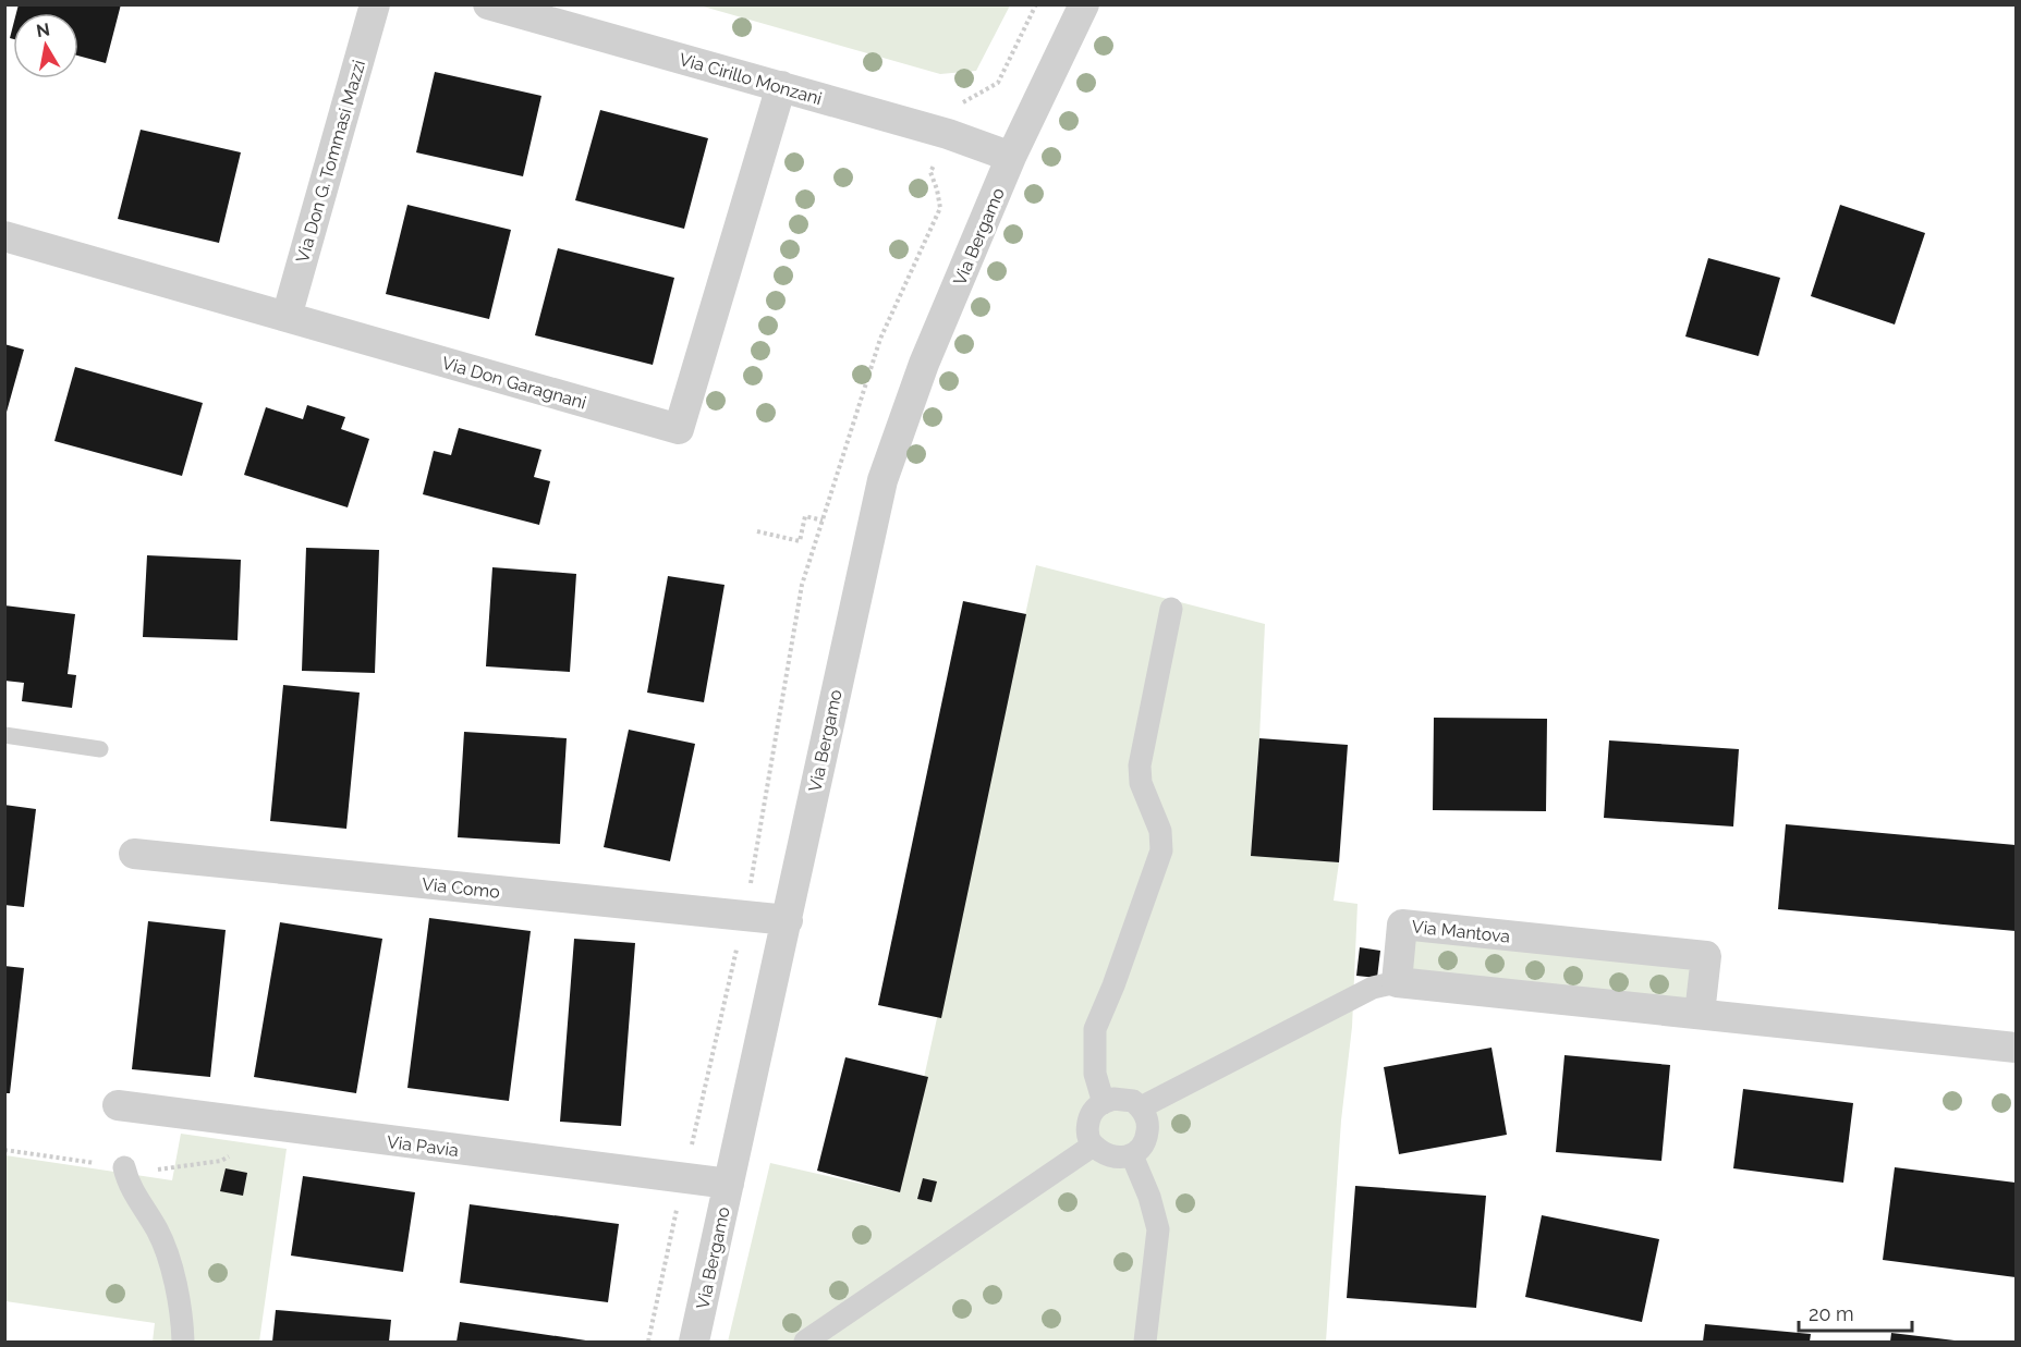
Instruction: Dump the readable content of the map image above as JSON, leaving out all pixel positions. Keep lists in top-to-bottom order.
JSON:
{
  "streets": {
    "street": [
      "Via Cirillo Monzani",
      "Via Don G. Tommasi Mazzi",
      "Via Bergamo",
      "Via Don Garagnani",
      "Via Como",
      "Via Mantova",
      "Via Pavia"
    ]
  },
  "crossings": [
    ["Via Cirillo Monzani", "Via Bergamo"],
    ["Via Cirillo Monzani", "Via Don Garagnani"],
    ["Via Don G. Tommasi Mazzi", "Via Don Garagnani"],
    ["Via Bergamo", "Via Como"],
    ["Via Bergamo", "Via Pavia"]
  ],
  "scale_bar": "20 m",
  "north": "top"
}
